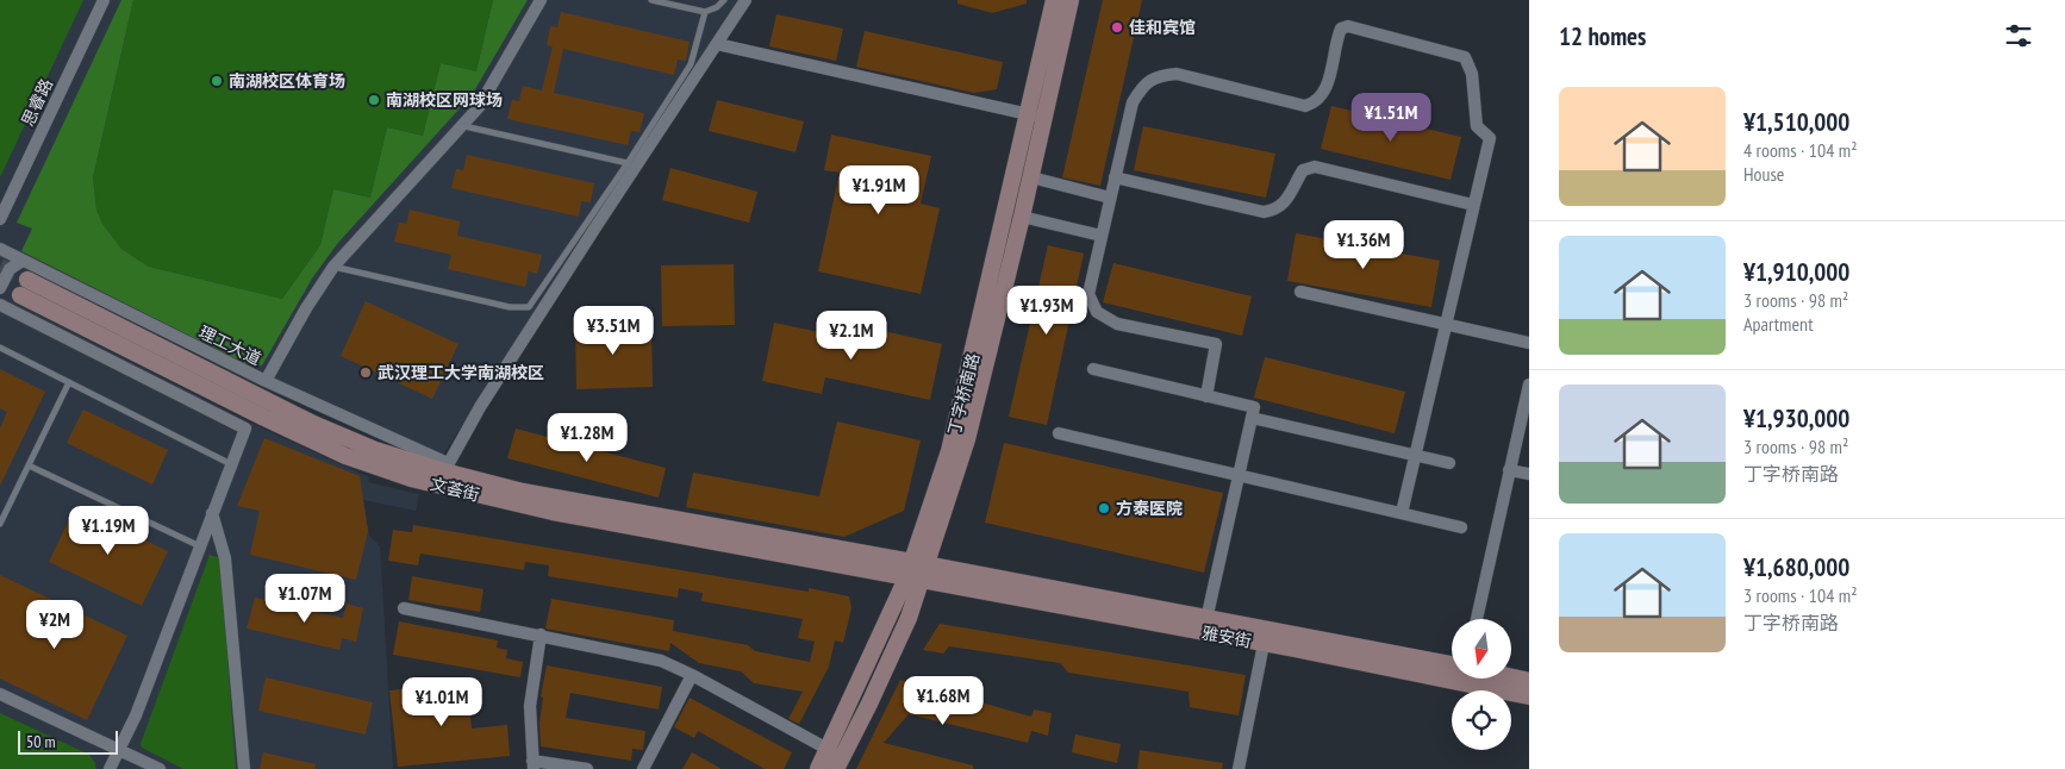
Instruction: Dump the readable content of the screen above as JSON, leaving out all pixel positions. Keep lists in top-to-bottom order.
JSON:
{
  "streets": {
    "main road": ["丁字桥南路", "文荟街", "雅安街"],
    "street": ["思睿路", "理工大道"]
  },
  "crossings": [
    ["理工大道", "文荟街"],
    ["丁字桥南路", "文荟街"],
    ["丁字桥南路", "雅安街"],
    ["文荟街", "雅安街"]
  ],
  "places": [
    "佳和宾馆",
    "南湖校区体育场",
    "南湖校区网球场",
    "武汉理工大学南湖校区",
    "方泰医院"
  ],
  "scale_bar": "50 m",
  "north": "bottom",
  "page": {
    "heading": "12 homes",
    "list": [
      {
        "name": "¥1,510,000",
        "note": "4 rooms · 104 m² · House"
      },
      {
        "name": "¥1,910,000",
        "note": "3 rooms · 98 m² · Apartment"
      },
      {
        "name": "¥1,930,000",
        "note": "3 rooms · 98 m² · 丁字桥南路"
      },
      {
        "name": "¥1,680,000",
        "note": "3 rooms · 104 m² · 丁字桥南路"
      }
    ],
    "price": [
      "¥1.51M",
      "¥1.91M",
      "¥1.36M",
      "¥1.93M",
      "¥3.51M",
      "¥2.1M",
      "¥1.28M",
      "¥1.19M",
      "¥1.07M",
      "¥2M",
      "¥1.68M",
      "¥1.01M"
    ],
    "scale": "50 m"
  }
}
